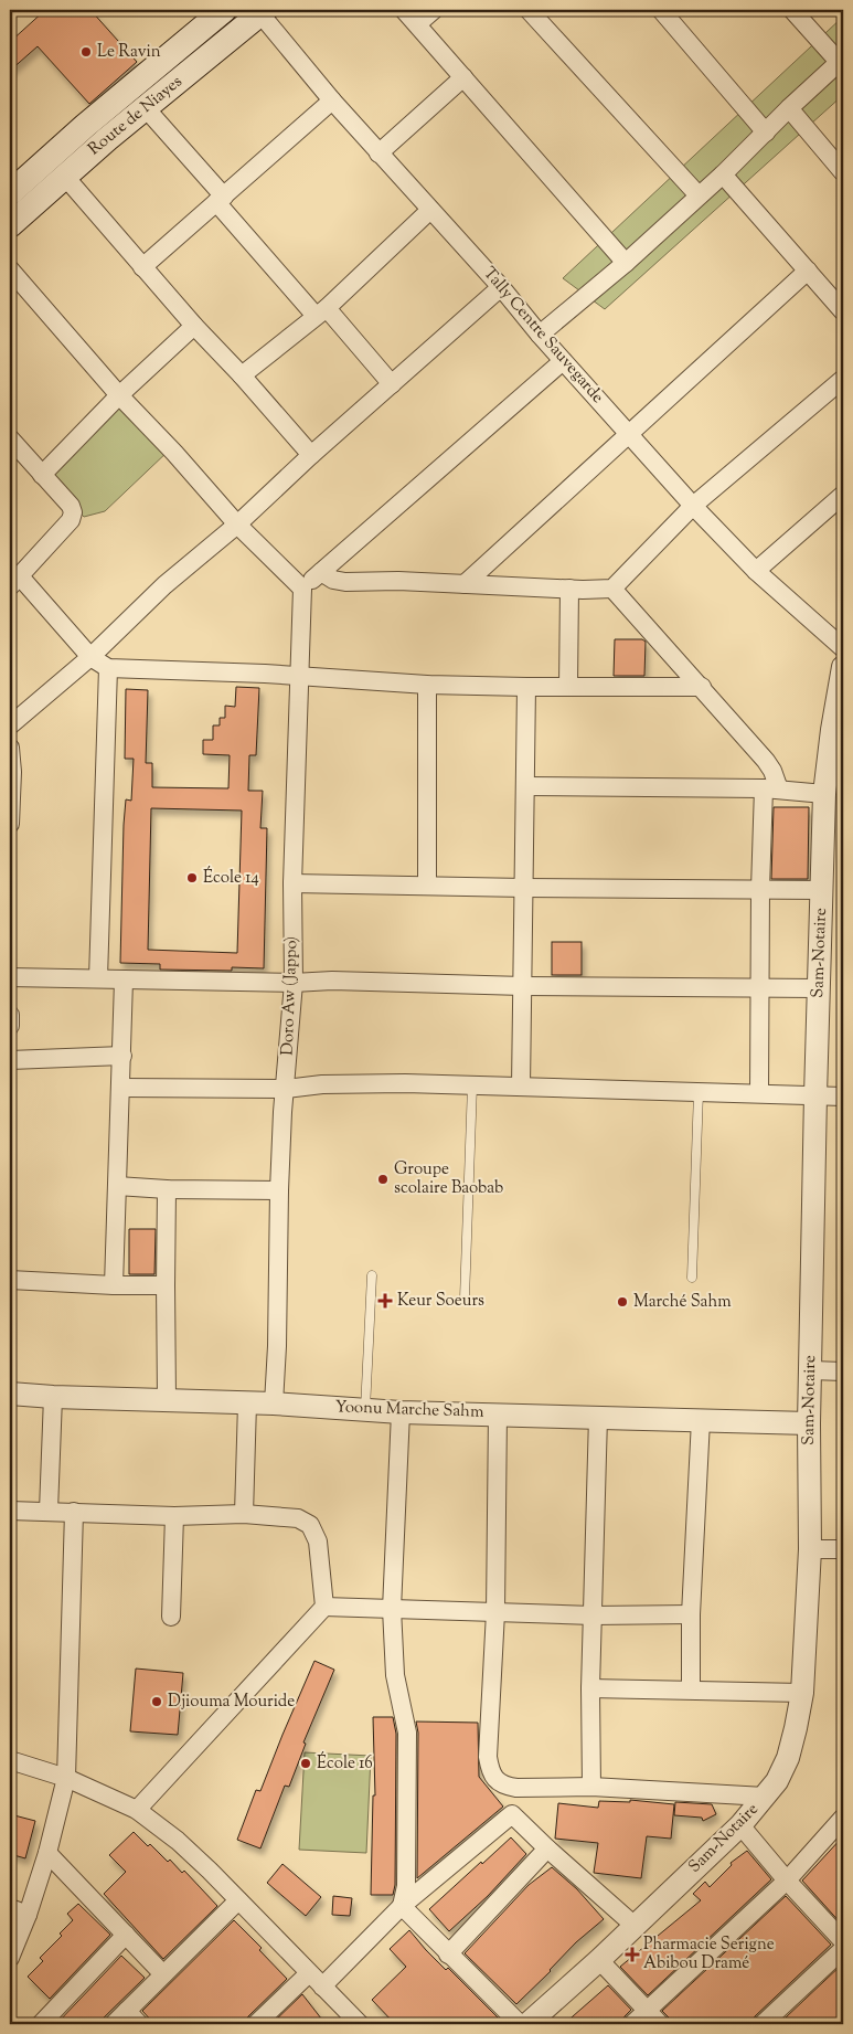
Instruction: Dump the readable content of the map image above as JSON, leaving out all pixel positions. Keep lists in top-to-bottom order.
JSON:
{
  "streets": {
    "main road": ["Route de Niayes"],
    "street": [
      "Tally Centre Sauvegarde",
      "Sam-Notaire",
      "Doro Aw (Jappo)",
      "Yoonu Marche Sahm"
    ]
  },
  "crossings": [
    ["Route de Niayes", "Tally Centre Sauvegarde"],
    ["Sam-Notaire", "Yoonu Marche Sahm"],
    ["Doro Aw (Jappo)", "Yoonu Marche Sahm"]
  ],
  "places": {
    "other": [
      "Le Ravin",
      "École 14",
      "Groupe scolaire Baobab",
      "Marché Sahm",
      "Djiouma Mouride",
      "École 16"
    ],
    "health": ["Keur Soeurs", "Pharmacie Serigne Abibou Dramé"]
  }
}
